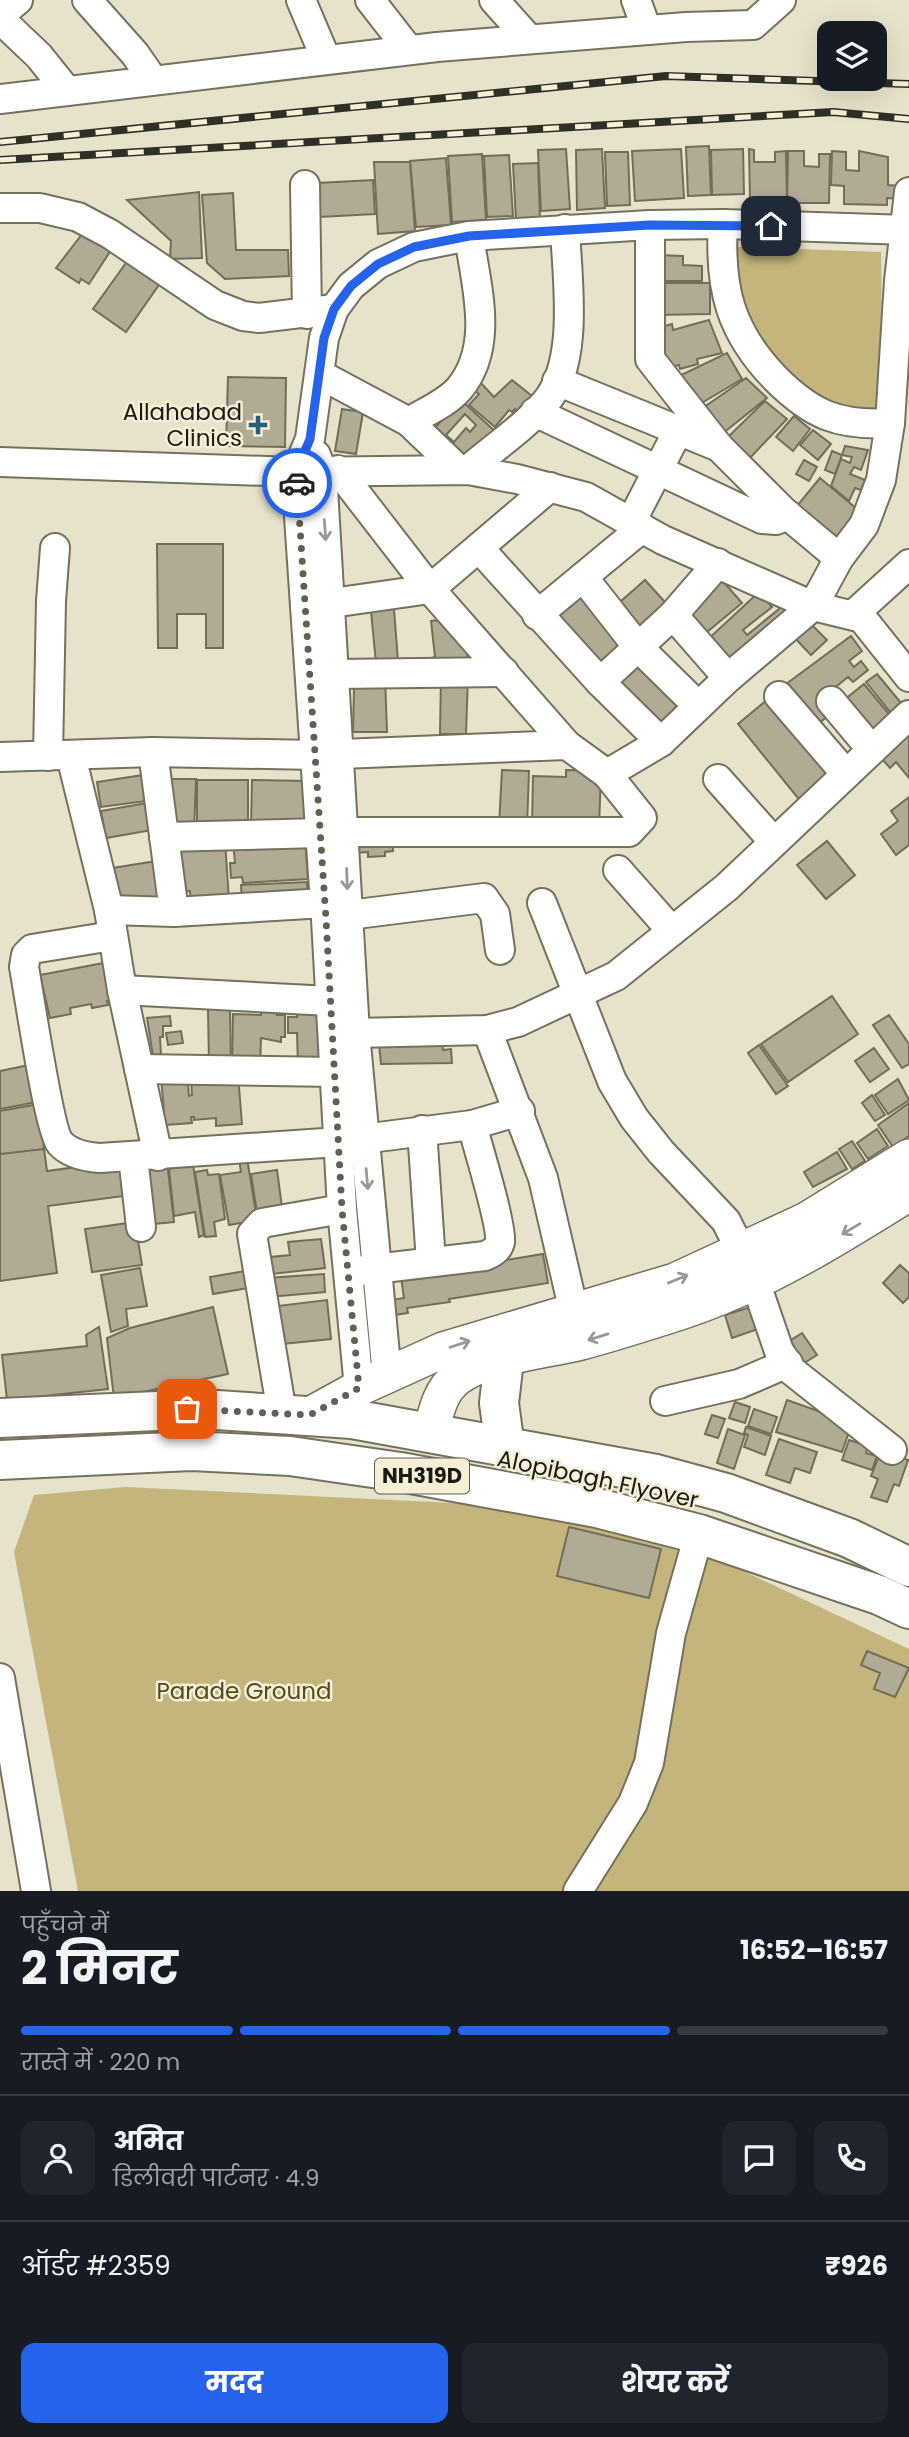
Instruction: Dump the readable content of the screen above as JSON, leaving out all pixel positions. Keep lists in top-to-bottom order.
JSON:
{
  "streets": {
    "highway": ["NH319D", "Alopibagh Flyover"]
  },
  "crossings": [
    ["NH319D", "Alopibagh Flyover"]
  ],
  "parks": ["Parade Ground"],
  "places": {
    "health": ["Allahabad Clinics"]
  },
  "page": {
    "heading": ["2 मिनट", "पहुँचने में", "16:52–16:57"],
    "panel": [
      "अमित",
      "डिलीवरी पार्टनर · 4.9",
      "ऑर्डर #2359",
      "₹926"
    ],
    "bar": "रास्ते में · 220 m",
    "buttons": ["मदद", "शेयर करें"]
  }
}
